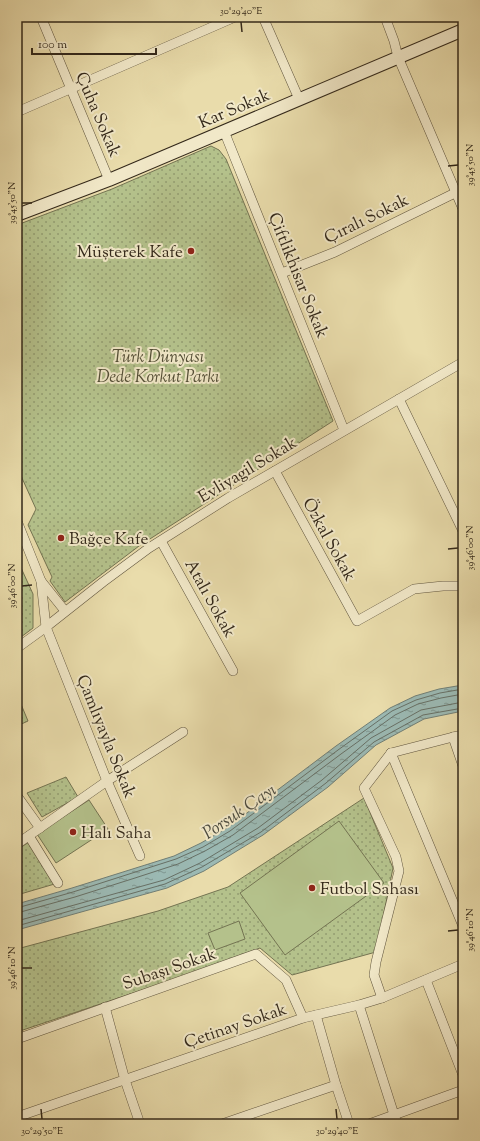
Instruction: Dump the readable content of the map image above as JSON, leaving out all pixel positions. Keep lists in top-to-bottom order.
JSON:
{
  "streets": {
    "street": [
      "Kar Sokak",
      "Çuha Sokak",
      "Çıralı Sokak",
      "Çiftlikhisar Sokak",
      "Evliyagil Sokak",
      "Özkal Sokak",
      "Atalı Sokak",
      "Çamlıyayla Sokak",
      "Subaşı Sokak",
      "Çetinay Sokak"
    ]
  },
  "crossings": [
    ["Kar Sokak", "Çuha Sokak"],
    ["Kar Sokak", "Çiftlikhisar Sokak"],
    ["Çıralı Sokak", "Çiftlikhisar Sokak"],
    ["Çiftlikhisar Sokak", "Evliyagil Sokak"],
    ["Evliyagil Sokak", "Özkal Sokak"],
    ["Evliyagil Sokak", "Atalı Sokak"],
    ["Evliyagil Sokak", "Çamlıyayla Sokak"],
    ["Subaşı Sokak", "Çetinay Sokak"]
  ],
  "water": ["Porsuk Çayı"],
  "parks": ["Türk Dünyası Dede Korkut Parkı"],
  "places": [
    "Müşterek Kafe",
    "Bağçe Kafe",
    "Halı Saha",
    "Futbol Sahası"
  ],
  "scale_bar": "100 m",
  "coordinates": [
    "30°29'40\"E",
    "39°45'50\"N",
    "39°46'00\"N",
    "39°46'10\"N",
    "30°29'50\"E"
  ]
}
